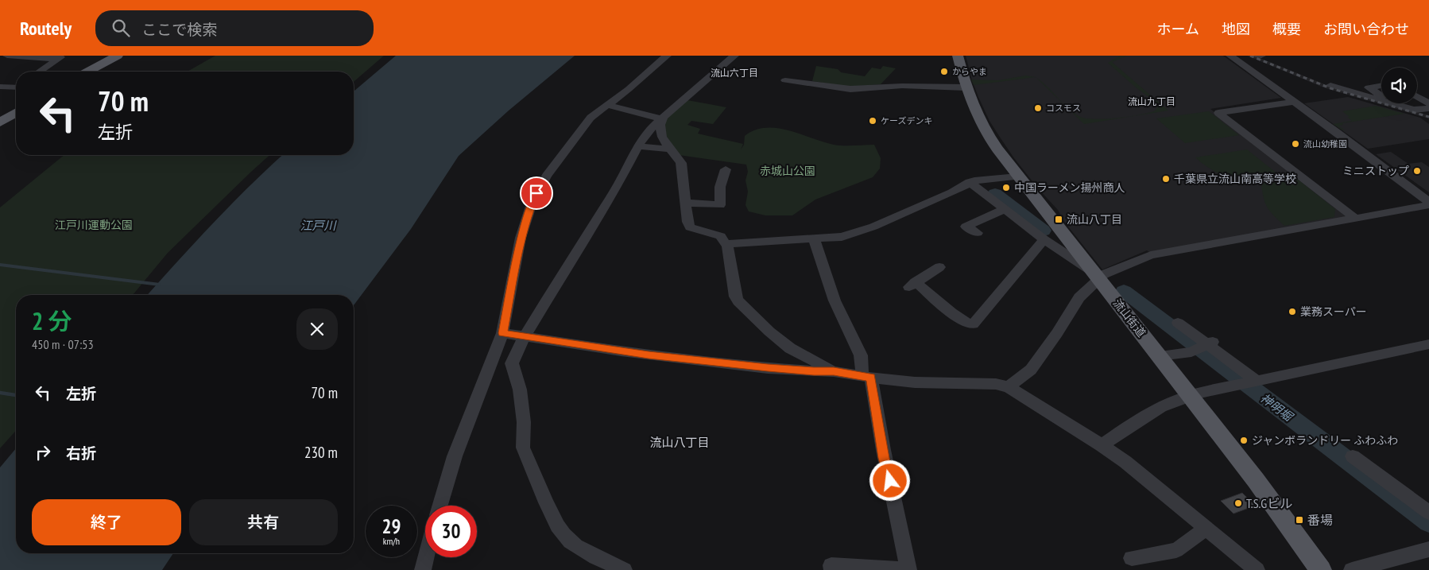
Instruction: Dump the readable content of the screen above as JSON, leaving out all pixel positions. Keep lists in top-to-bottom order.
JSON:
{
  "streets": {
    "main road": ["流山街道"]
  },
  "districts": ["流山六丁目", "流山九丁目", "流山八丁目"],
  "water": ["江戸川", "神明堀"],
  "parks": ["赤城山公園", "江戸川運動公園"],
  "places": {
    "other": [
      "からやま",
      "コスモス",
      "ケーズデンキ",
      "流山幼稚園",
      "ミニストップ",
      "千葉県立流山南高等学校",
      "中国ラーメン揚州商人",
      "業務スーパー",
      "ジャンボランドリー ふわふわ",
      "T.S.Gビル"
    ],
    "transit": ["流山八丁目", "番場"]
  },
  "page": {
    "header": "Routely",
    "search": "ここで検索",
    "nav": [
      "ホーム",
      "地図",
      "概要",
      "お問い合わせ"
    ],
    "turn": ["70 m", "左折"],
    "heading": ["2 分", "450 m · 07:53"],
    "list": [
      {
        "name": "左折",
        "value": "70 m"
      },
      {
        "name": "右折",
        "value": "230 m"
      }
    ],
    "buttons": ["終了", "共有"],
    "speed": "29 km/h",
    "limit": "30"
  }
}
